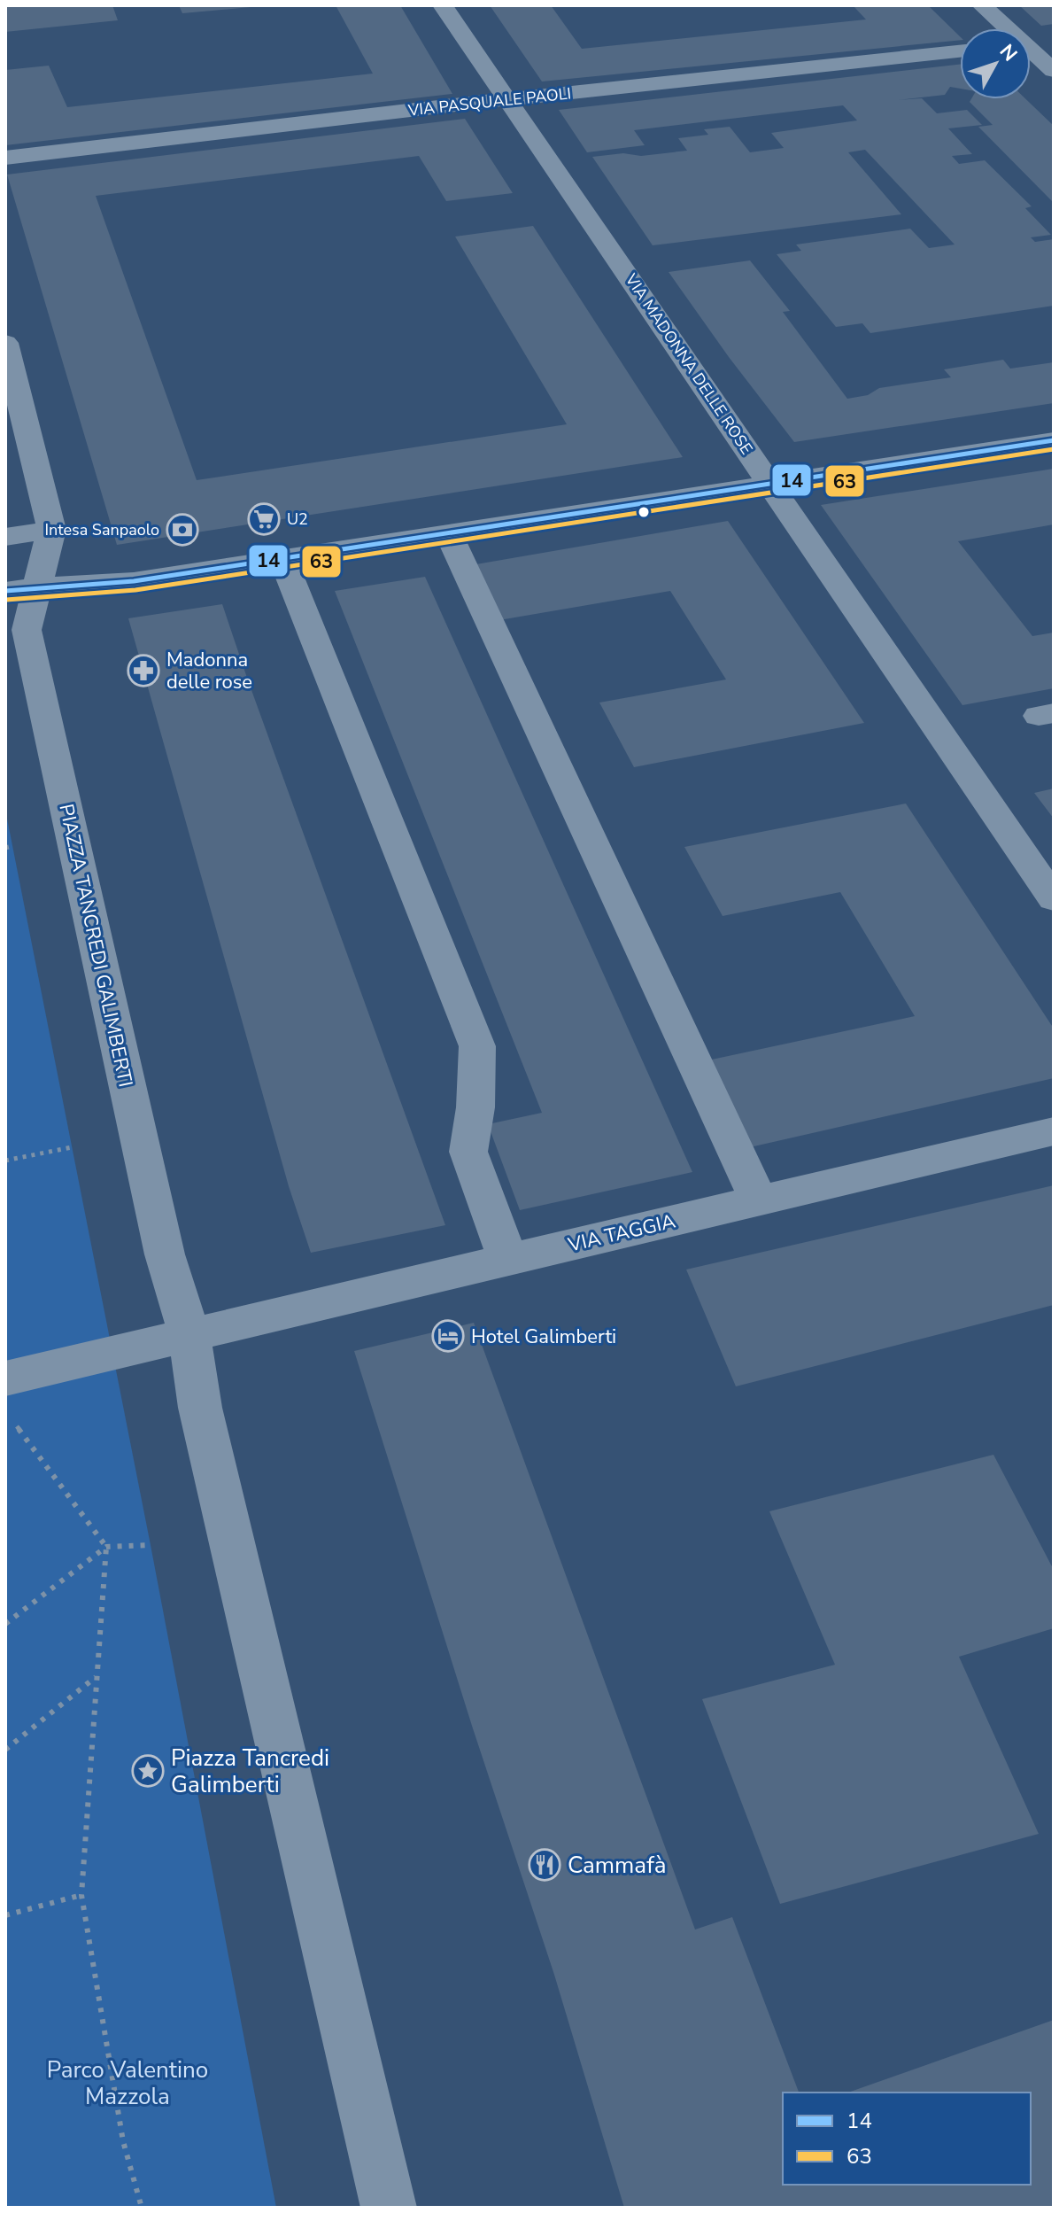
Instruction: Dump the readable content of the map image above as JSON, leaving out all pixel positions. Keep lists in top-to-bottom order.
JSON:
{
  "streets": {
    "street": [
      "VIA PASQUALE PAOLI",
      "VIA MADONNA DELLE ROSE",
      "PIAZZA TANCREDI GALIMBERTI",
      "VIA TAGGIA"
    ]
  },
  "crossings": [
    ["VIA PASQUALE PAOLI", "VIA MADONNA DELLE ROSE"],
    ["PIAZZA TANCREDI GALIMBERTI", "VIA TAGGIA"]
  ],
  "parks": ["Parco Valentino Mazzola"],
  "places": {
    "supermarket": ["U2"],
    "bank": ["Intesa Sanpaolo"],
    "pharmacy": ["Madonna delle rose"],
    "hotel": ["Hotel Galimberti"],
    "place": ["Piazza Tancredi Galimberti"],
    "restaurant": ["Cammafà"]
  },
  "lines": ["transit line 14", "transit line 63"],
  "legend": ["14", "63"],
  "north": "top right"
}
